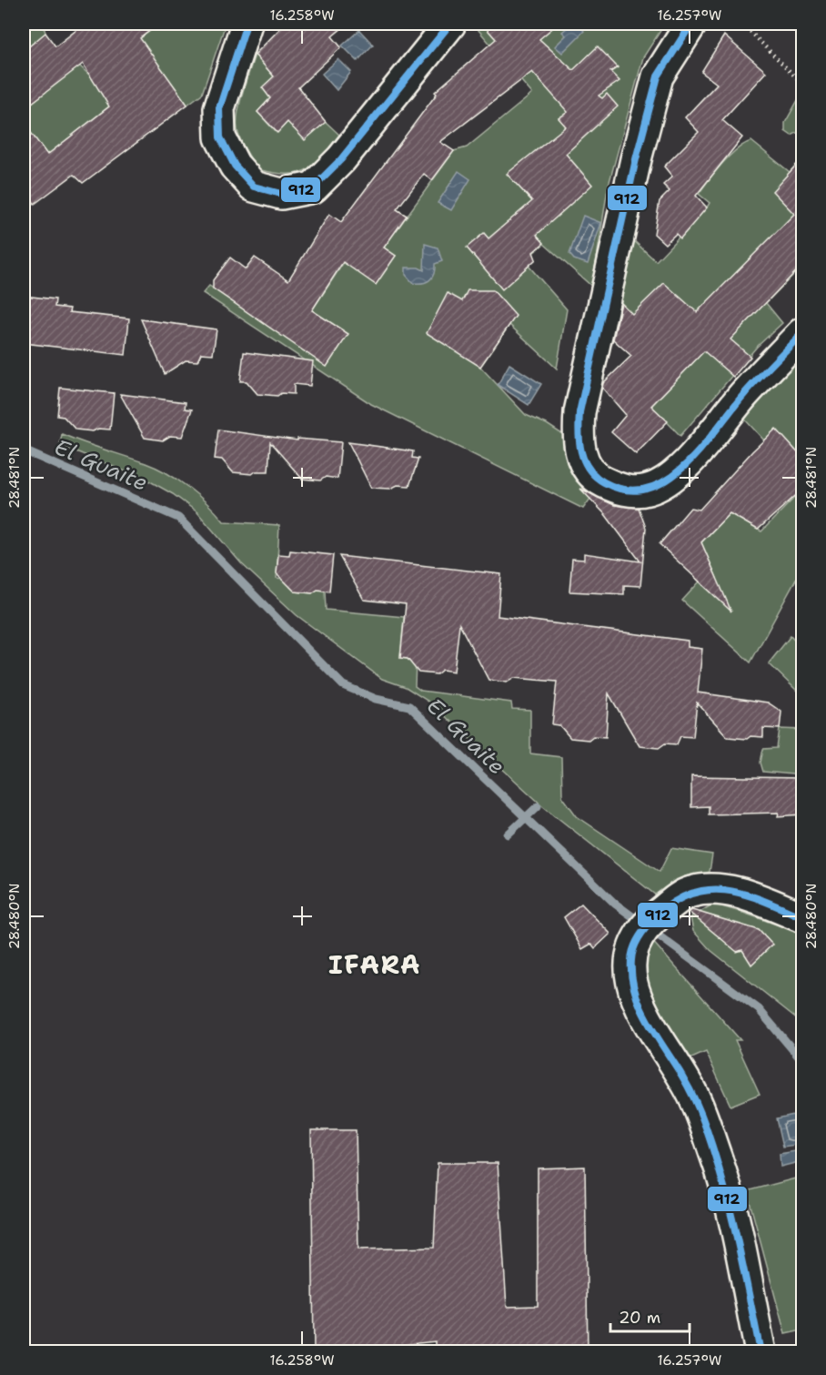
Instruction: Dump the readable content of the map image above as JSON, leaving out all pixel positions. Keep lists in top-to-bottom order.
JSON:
{
  "districts": ["IFARA"],
  "water": ["El Guaite"],
  "lines": ["transit line 912"],
  "scale_bar": "20 m",
  "coordinates": [
    "16.258°W",
    "16.257°W",
    "28.481°N",
    "28.480°N"
  ]
}
